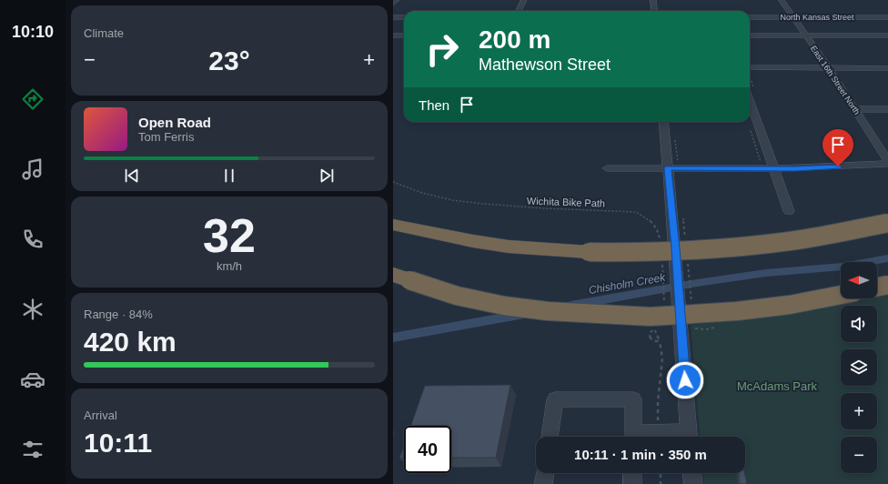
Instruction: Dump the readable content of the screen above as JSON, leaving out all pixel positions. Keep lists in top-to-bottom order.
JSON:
{
  "streets": {
    "street": ["North Kansas Street", "East 16th Street North"],
    "path": ["Wichita Bike Path"]
  },
  "crossings": [
    ["North Kansas Street", "East 16th Street North"]
  ],
  "water": ["Chisholm Creek"],
  "parks": ["McAdams Park"],
  "north": "left",
  "page": {
    "tabs": "10:10",
    "tile": [
      "Climate",
      ["32", "km/h"],
      ["Range · 84%", "420 km"],
      ["Arrival", "10:11"]
    ],
    "turn": ["200 m", "Mathewson Street"],
    "heat": ["−", "23°", "+"],
    "then": "Then",
    "song": ["Open Road", "Tom Ferris"],
    "map_buttons": ["+", "−"],
    "limit": "40",
    "trip": "10:11 · 1 min · 350 m"
  }
}
